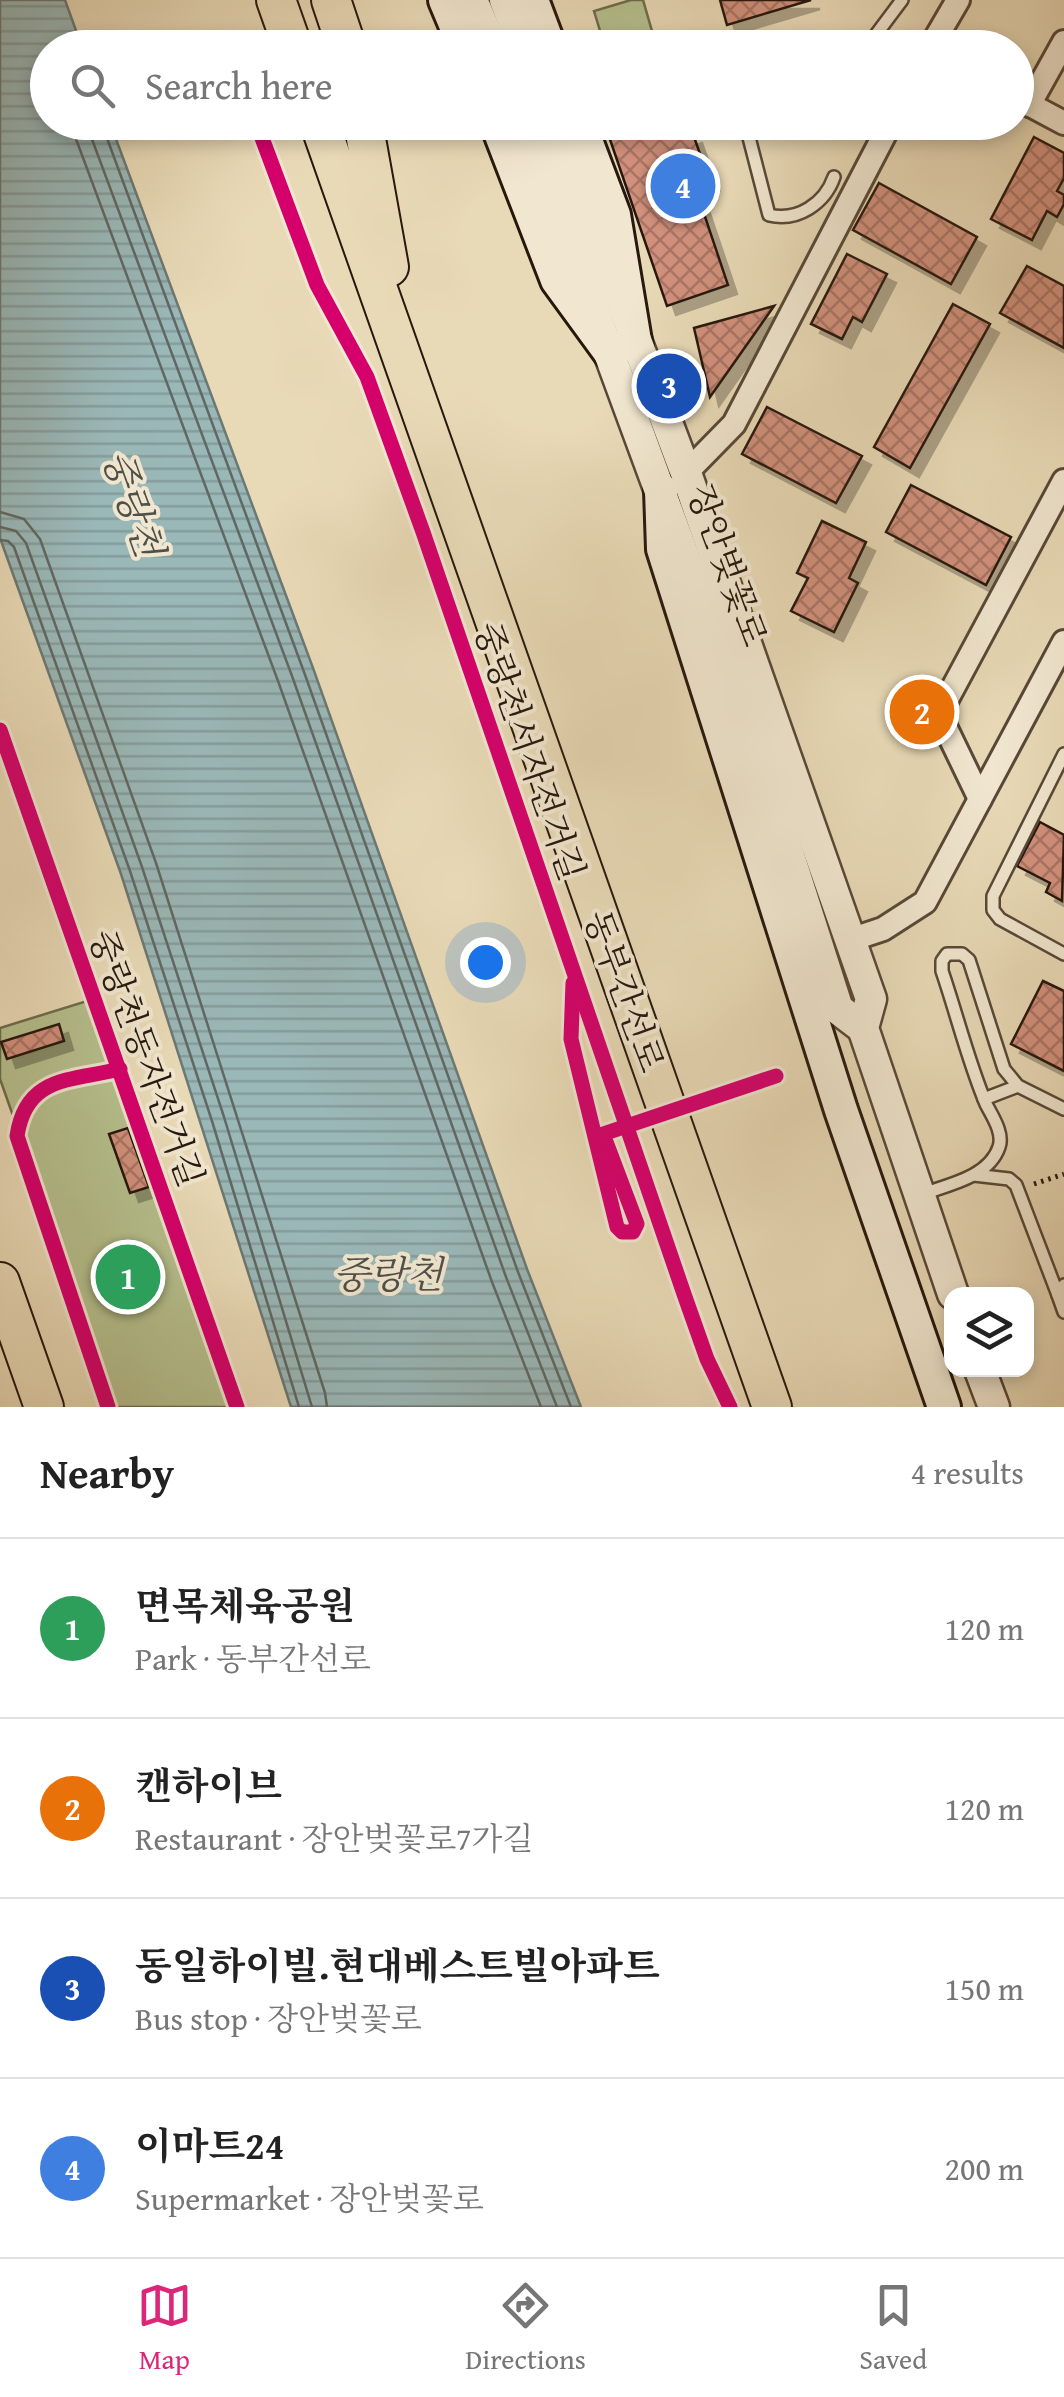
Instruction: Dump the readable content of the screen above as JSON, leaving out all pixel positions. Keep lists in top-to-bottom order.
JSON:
{
  "streets": {
    "highway": ["동부간선로"],
    "street": ["장안벚꽃로"],
    "cycle path": ["중랑천서자전거길", "중랑천동자전거길"]
  },
  "water": ["중랑천"],
  "page": {
    "search": "Search here",
    "pins": [
      "4",
      "3",
      "2",
      "1"
    ],
    "heading": ["Nearby", "4 results"],
    "list": [
      {
        "mark": "1",
        "name": "면목체육공원",
        "note": "Park · 동부간선로",
        "value": "120 m"
      },
      {
        "mark": "2",
        "name": "캔하이브",
        "note": "Restaurant · 장안벚꽃로7가길",
        "value": "120 m"
      },
      {
        "mark": "3",
        "name": "동일하이빌.현대베스트빌아파트",
        "note": "Bus stop · 장안벚꽃로",
        "value": "150 m"
      },
      {
        "mark": "4",
        "name": "이마트24",
        "note": "Supermarket · 장안벚꽃로",
        "value": "200 m"
      }
    ],
    "nav": ["Map", "Directions", "Saved"]
  }
}
